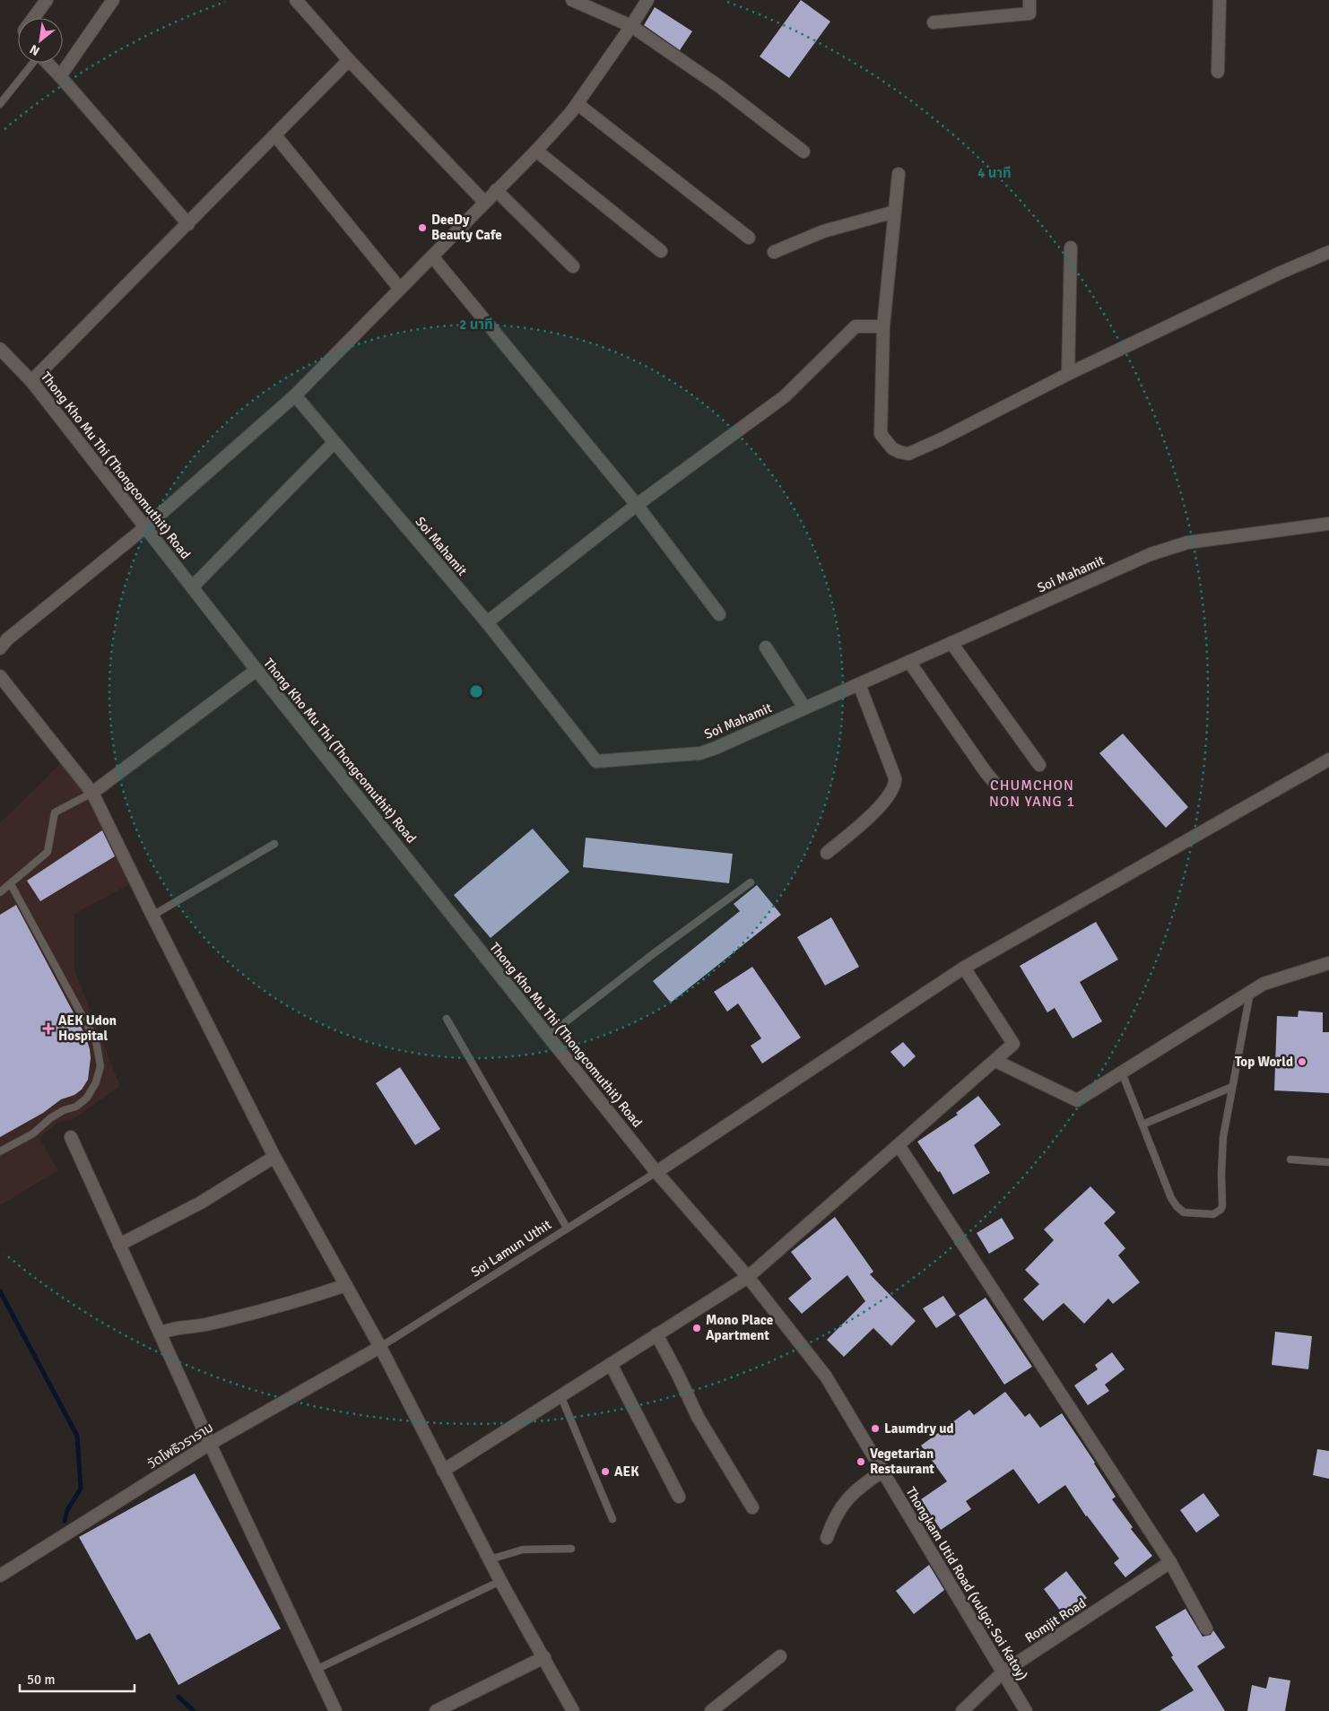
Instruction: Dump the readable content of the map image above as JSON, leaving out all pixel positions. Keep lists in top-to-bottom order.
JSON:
{
  "streets": {
    "street": [
      "Thong Kho Mu Thi (Thongcomuthit) Road",
      "Soi Mahamit",
      "วัดโพธิวราราม",
      "Thongkam Utid Road (vulgo: Soi Katoy)",
      "Romjit Road"
    ],
    "lane": ["Soi Lamun Uthit"]
  },
  "crossings": [
    ["Thong Kho Mu Thi (Thongcomuthit) Road", "Soi Lamun Uthit"],
    ["Thong Kho Mu Thi (Thongcomuthit) Road", "Thongkam Utid Road (vulgo: Soi Katoy)"],
    ["Soi Lamun Uthit", "วัดโพธิวราราม"],
    ["Soi Lamun Uthit", "Thongkam Utid Road (vulgo: Soi Katoy)"],
    ["Thongkam Utid Road (vulgo: Soi Katoy)", "Romjit Road"]
  ],
  "districts": ["CHUMCHON NON YANG 1"],
  "places": {
    "other": [
      "DeeDy Beauty Cafe",
      "Top World",
      "Mono Place Apartment",
      "Laumdry ud",
      "Vegetarian Restaurant",
      "AEK"
    ],
    "health": ["AEK Udon Hospital"]
  },
  "scale_bar": "50 m",
  "north": "bottom left",
  "rings": ["4 นาที", "2 นาที"]
}
